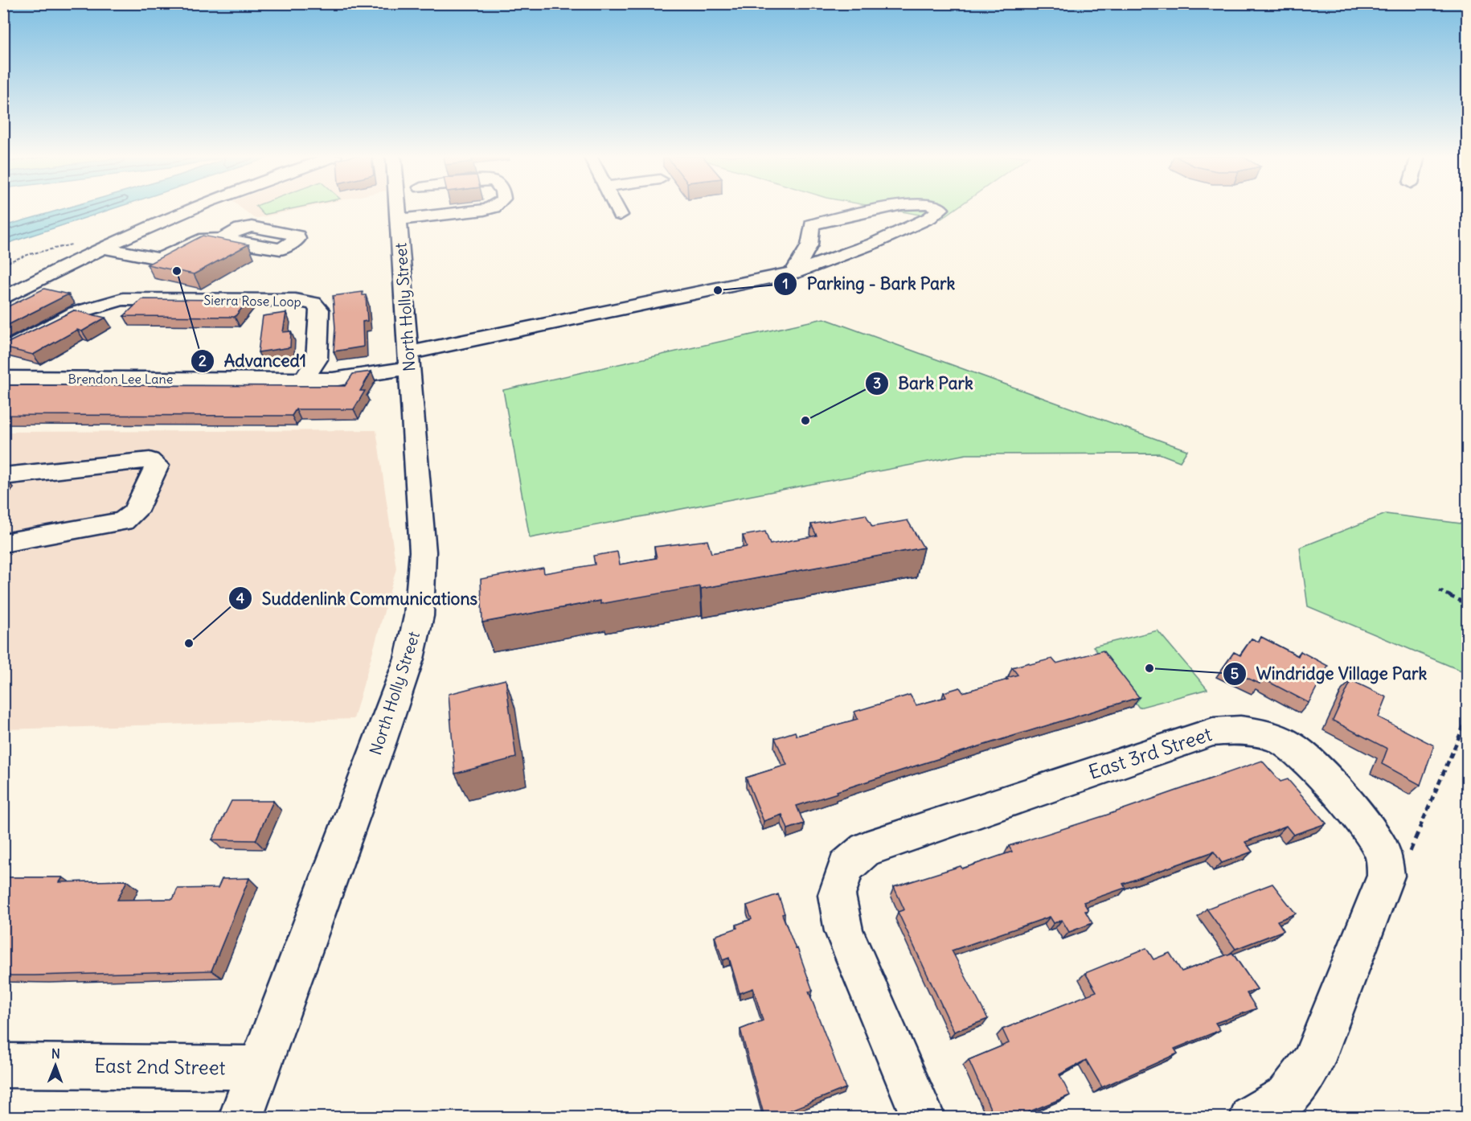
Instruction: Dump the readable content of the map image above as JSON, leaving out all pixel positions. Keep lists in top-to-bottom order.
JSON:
{
  "streets": {
    "street": [
      "Sierra Rose Loop",
      "North Holly Street",
      "Brendon Lee Lane",
      "East 3rd Street",
      "East 2nd Street"
    ]
  },
  "crossings": [
    ["Sierra Rose Loop", "Brendon Lee Lane"],
    ["North Holly Street", "Brendon Lee Lane"],
    ["North Holly Street", "East 2nd Street"]
  ],
  "places": [
    "Advanced1",
    "Parking - Bark Park",
    "Bark Park",
    "Suddenlink Communications",
    "Windridge Village Park"
  ],
  "north": "top"
}
